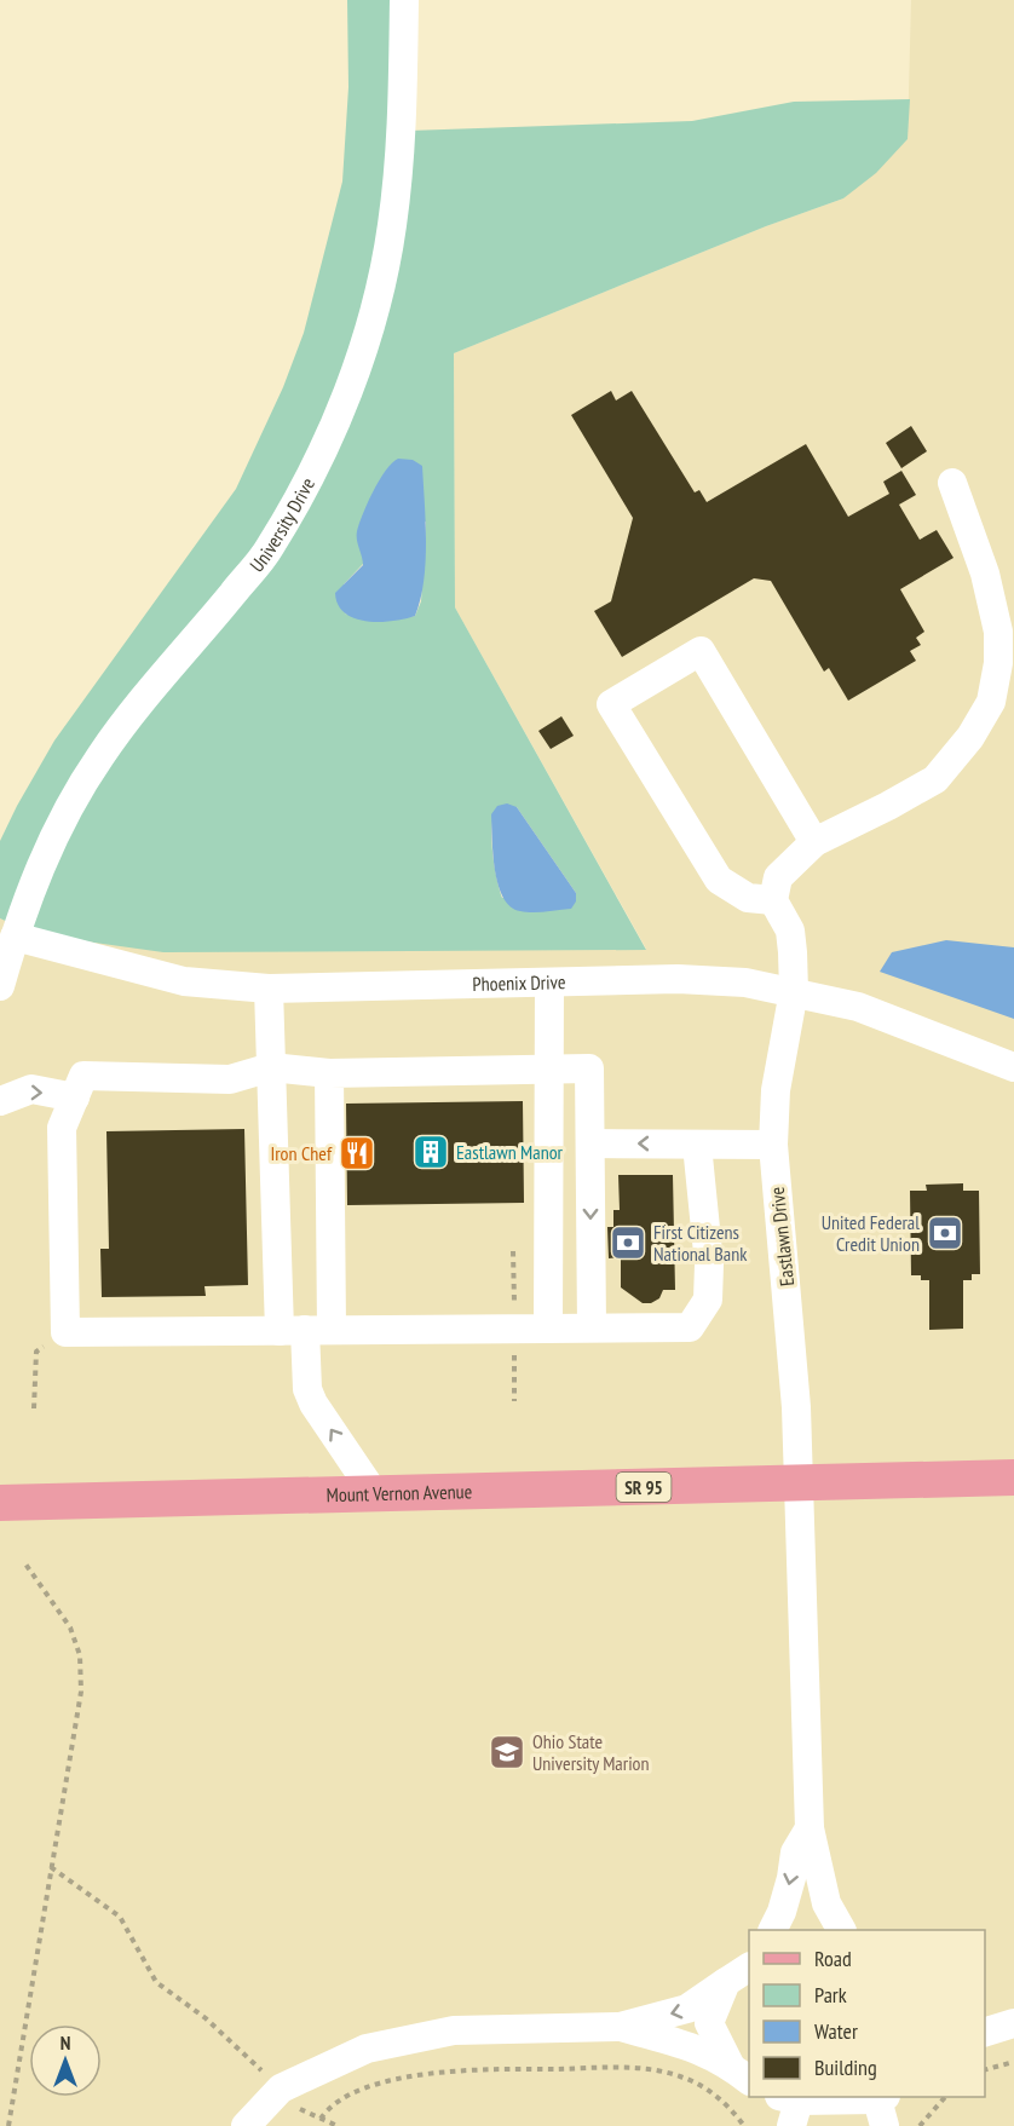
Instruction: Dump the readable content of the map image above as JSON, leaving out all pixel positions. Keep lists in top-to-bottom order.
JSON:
{
  "streets": {
    "main road": ["SR 95", "Mount Vernon Avenue"],
    "street": ["University Drive", "Phoenix Drive", "Eastlawn Drive"]
  },
  "crossings": [
    ["University Drive", "Phoenix Drive"],
    ["Phoenix Drive", "Eastlawn Drive"],
    ["Eastlawn Drive", "Mount Vernon Avenue"]
  ],
  "places": {
    "building": ["Eastlawn Manor"],
    "restaurant": ["Iron Chef"],
    "bank": ["United Federal Credit Union", "First Citizens National Bank"],
    "school or university": ["Ohio State University Marion"]
  },
  "legend": [
    "Road",
    "Park",
    "Water",
    "Building"
  ],
  "north": "top"
}
